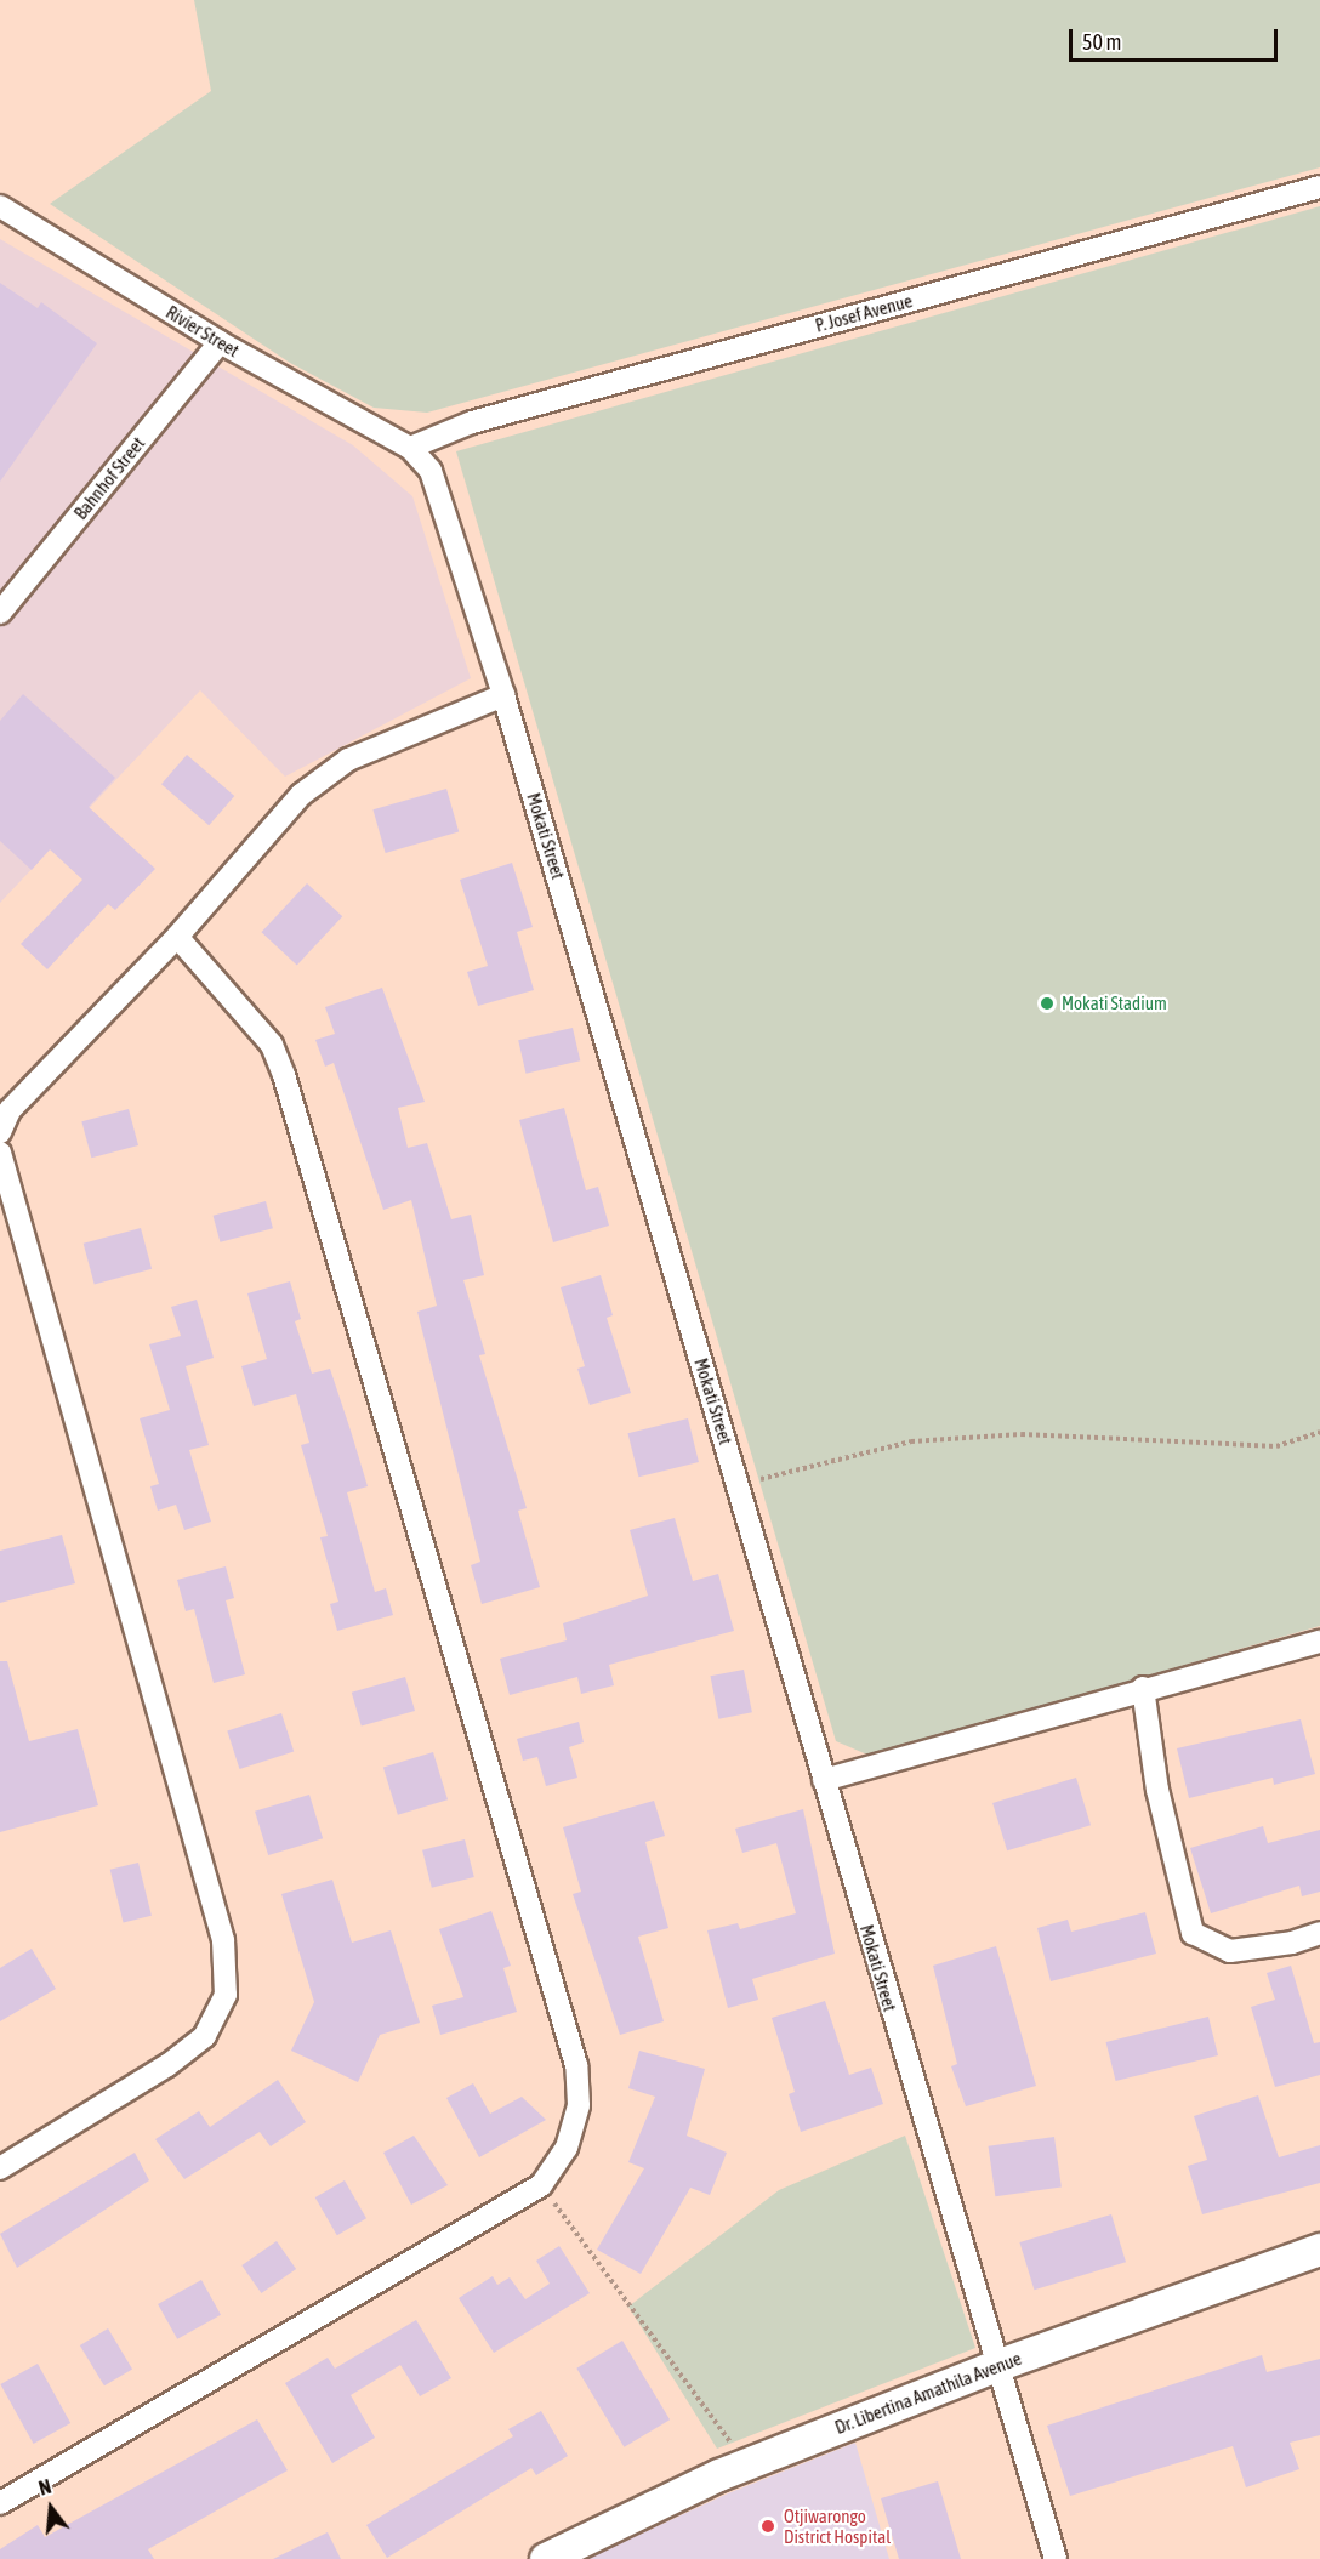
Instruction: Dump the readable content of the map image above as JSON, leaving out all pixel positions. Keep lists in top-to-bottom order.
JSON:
{
  "streets": {
    "street": [
      "P. Josef Avenue",
      "Rivier Street",
      "Bahnhof Street",
      "Mokati Street",
      "Dr. Libertina Amathila Avenue"
    ]
  },
  "crossings": [
    ["P. Josef Avenue", "Rivier Street"],
    ["P. Josef Avenue", "Mokati Street"],
    ["Rivier Street", "Bahnhof Street"],
    ["Rivier Street", "Mokati Street"],
    ["Mokati Street", "Dr. Libertina Amathila Avenue"]
  ],
  "places": ["Mokati Stadium", "Otjiwarongo District Hospital"],
  "scale_bar": "50 m",
  "north": "top"
}
